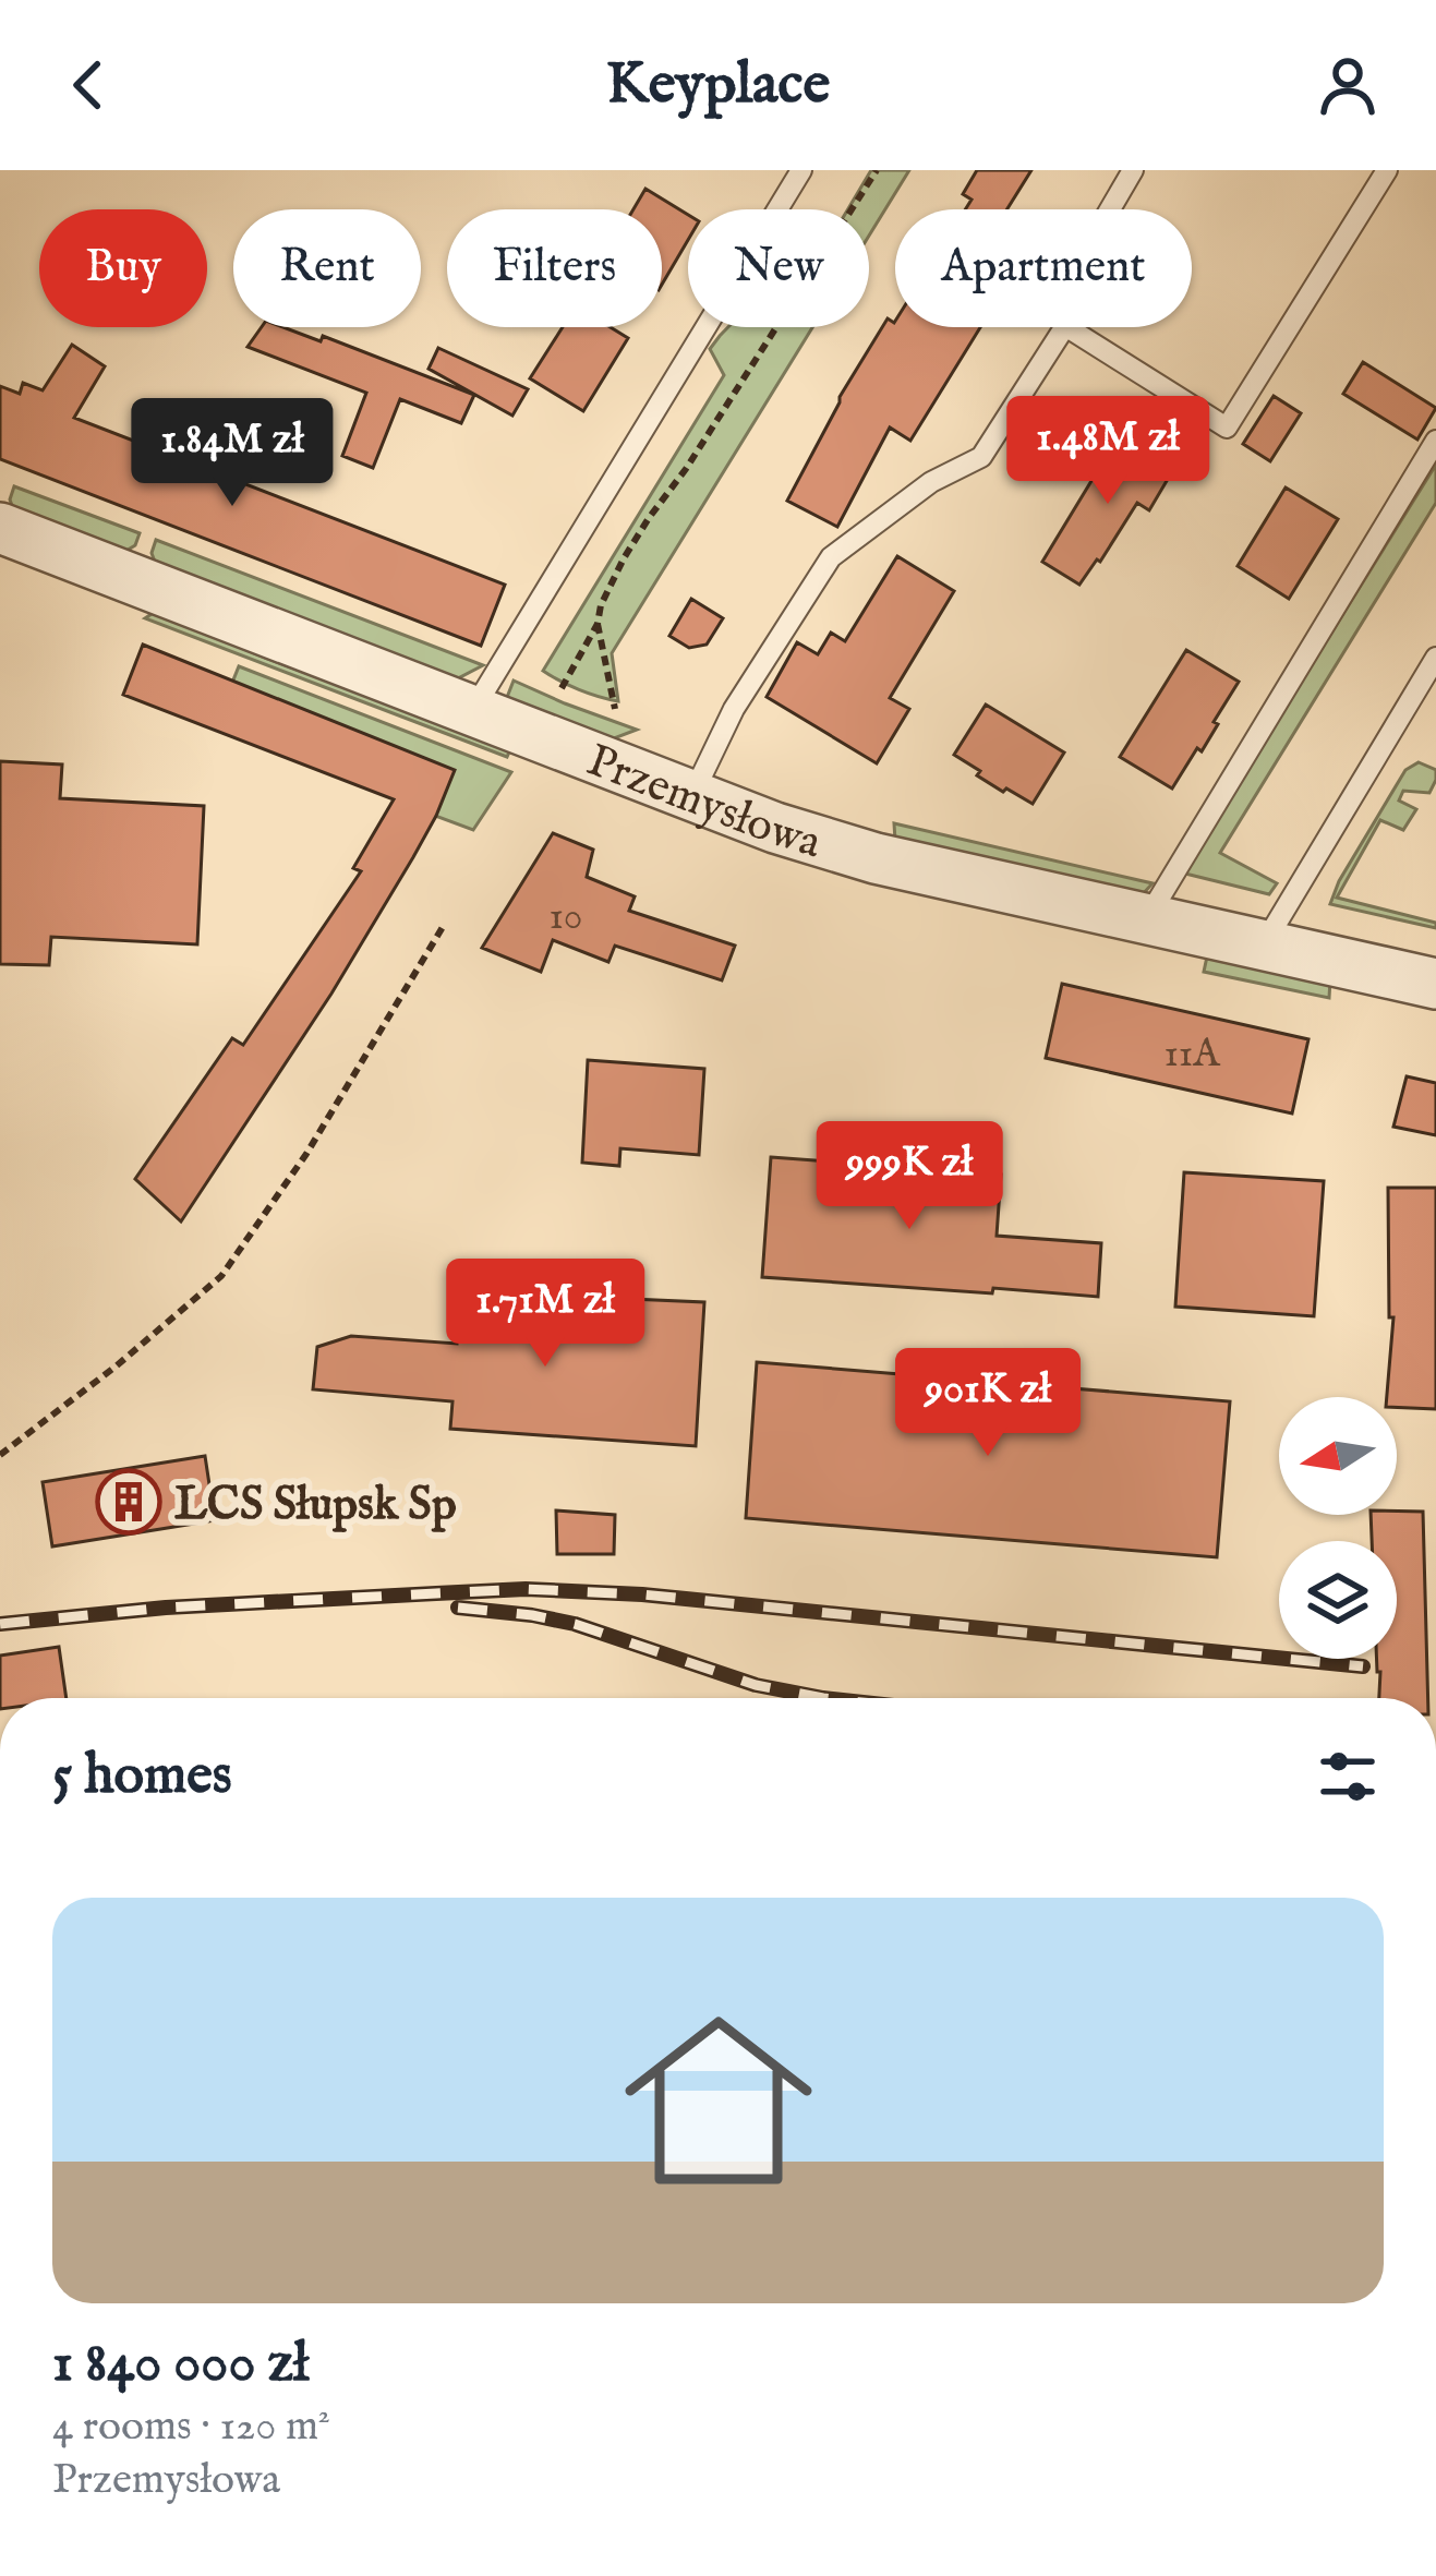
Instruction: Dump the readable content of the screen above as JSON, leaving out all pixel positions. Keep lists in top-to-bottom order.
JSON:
{
  "streets": {
    "street": ["Przemysłowa"]
  },
  "places": {
    "building": ["LCS Słupsk Sp"]
  },
  "house_numbers": ["10", "11A"],
  "north": "left",
  "page": {
    "header": "Keyplace",
    "chip": [
      "Buy",
      "Rent",
      "Filters",
      "New",
      "Apartment"
    ],
    "price": [
      "1.48M zł",
      "1.84M zł",
      "999K zł",
      "1.71M zł",
      "901K zł"
    ],
    "heading": "5 homes",
    "list": [
      {
        "name": "1 840 000 zł",
        "note": "4 rooms · 120 m² · Przemysłowa"
      }
    ]
  }
}
